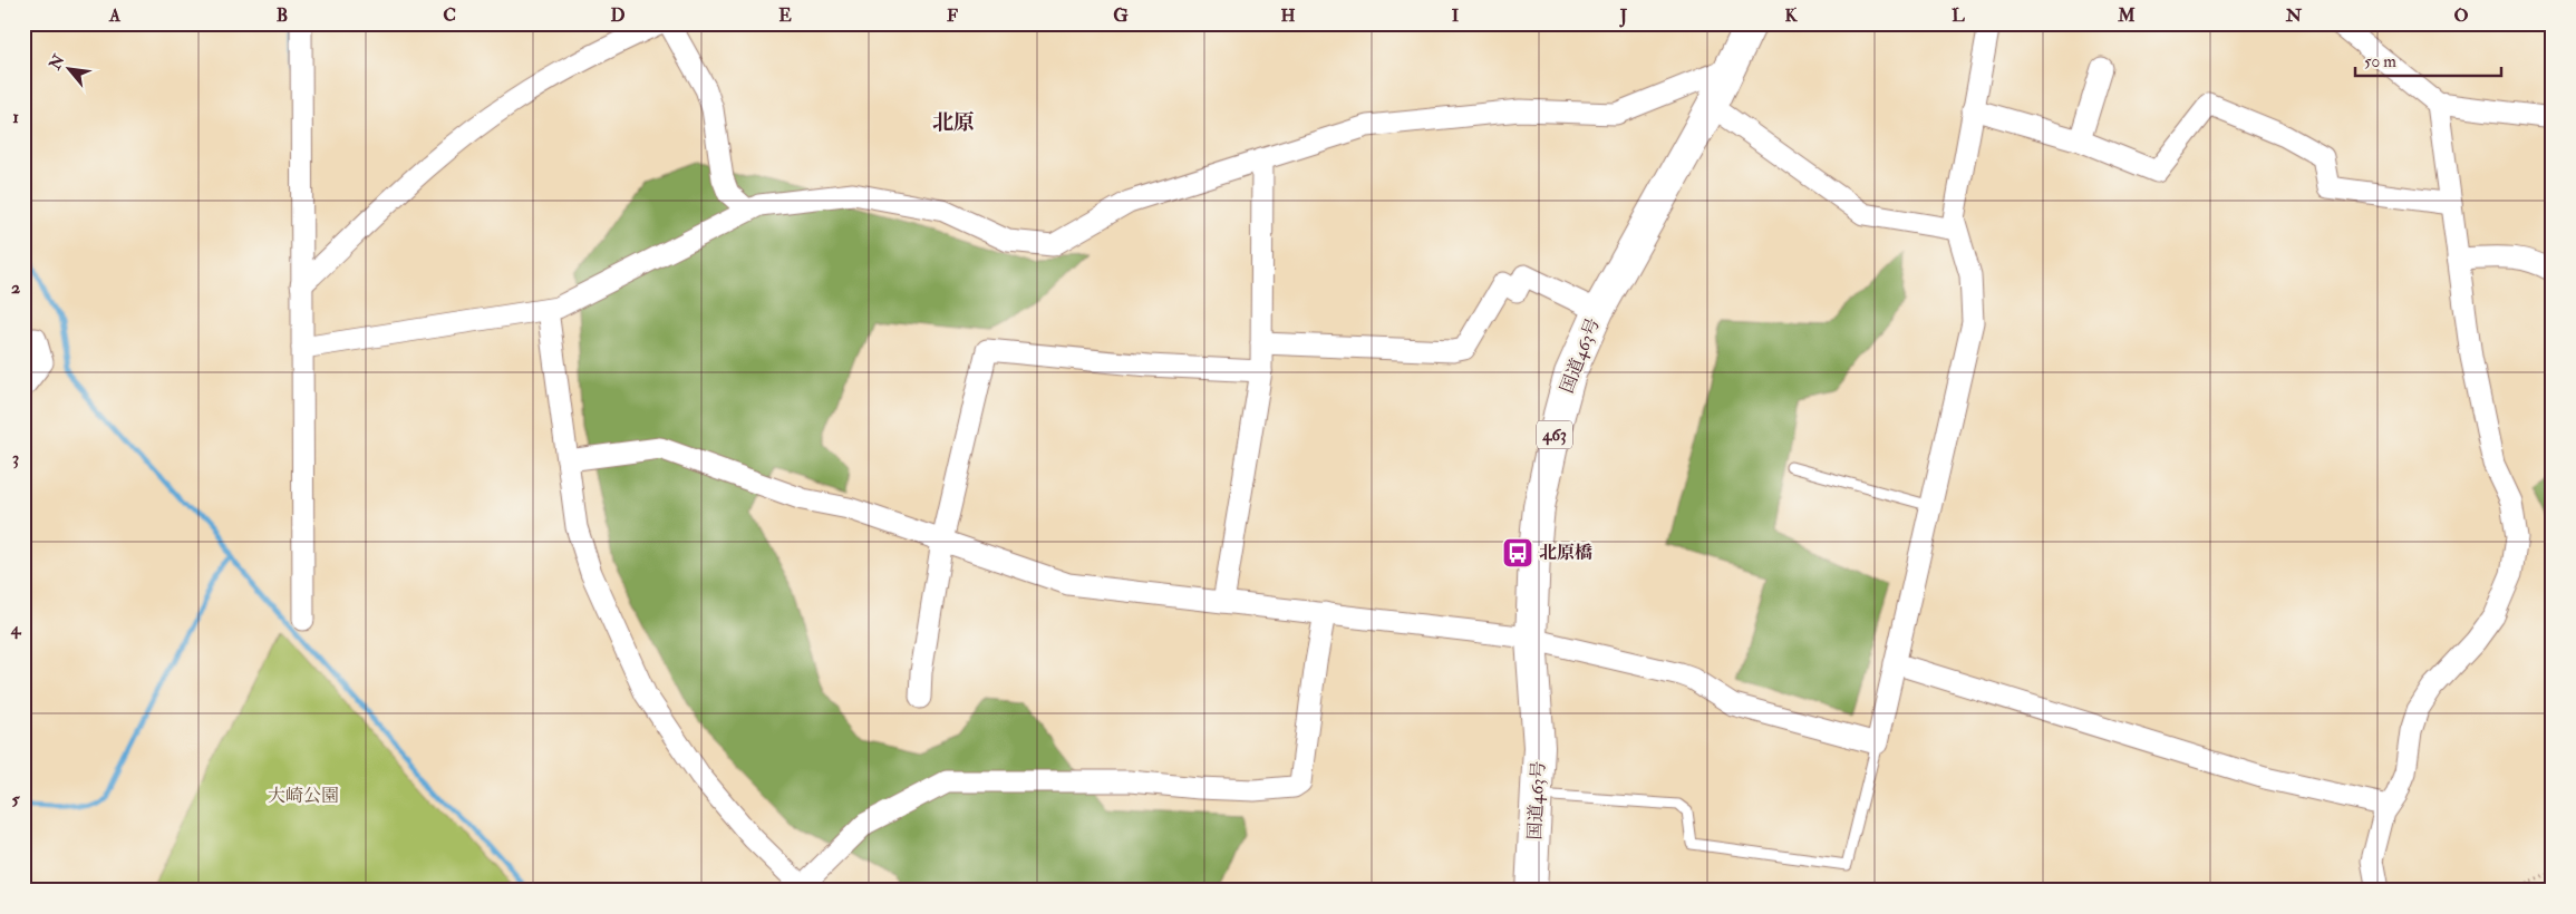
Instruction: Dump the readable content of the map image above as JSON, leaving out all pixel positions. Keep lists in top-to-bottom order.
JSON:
{
  "streets": {
    "highway": ["国道463号", "463"]
  },
  "districts": ["北原"],
  "parks": ["大崎公園"],
  "places": {
    "bus stop": ["北原橋"]
  },
  "scale_bar": "50 m",
  "north": "top left",
  "grid": {
    "columns": [
      "A",
      "B",
      "C",
      "D",
      "E",
      "F",
      "G",
      "H",
      "I",
      "J",
      "K",
      "L",
      "M",
      "N",
      "O"
    ],
    "rows": [
      "1",
      "2",
      "3",
      "4",
      "5"
    ]
  }
}
